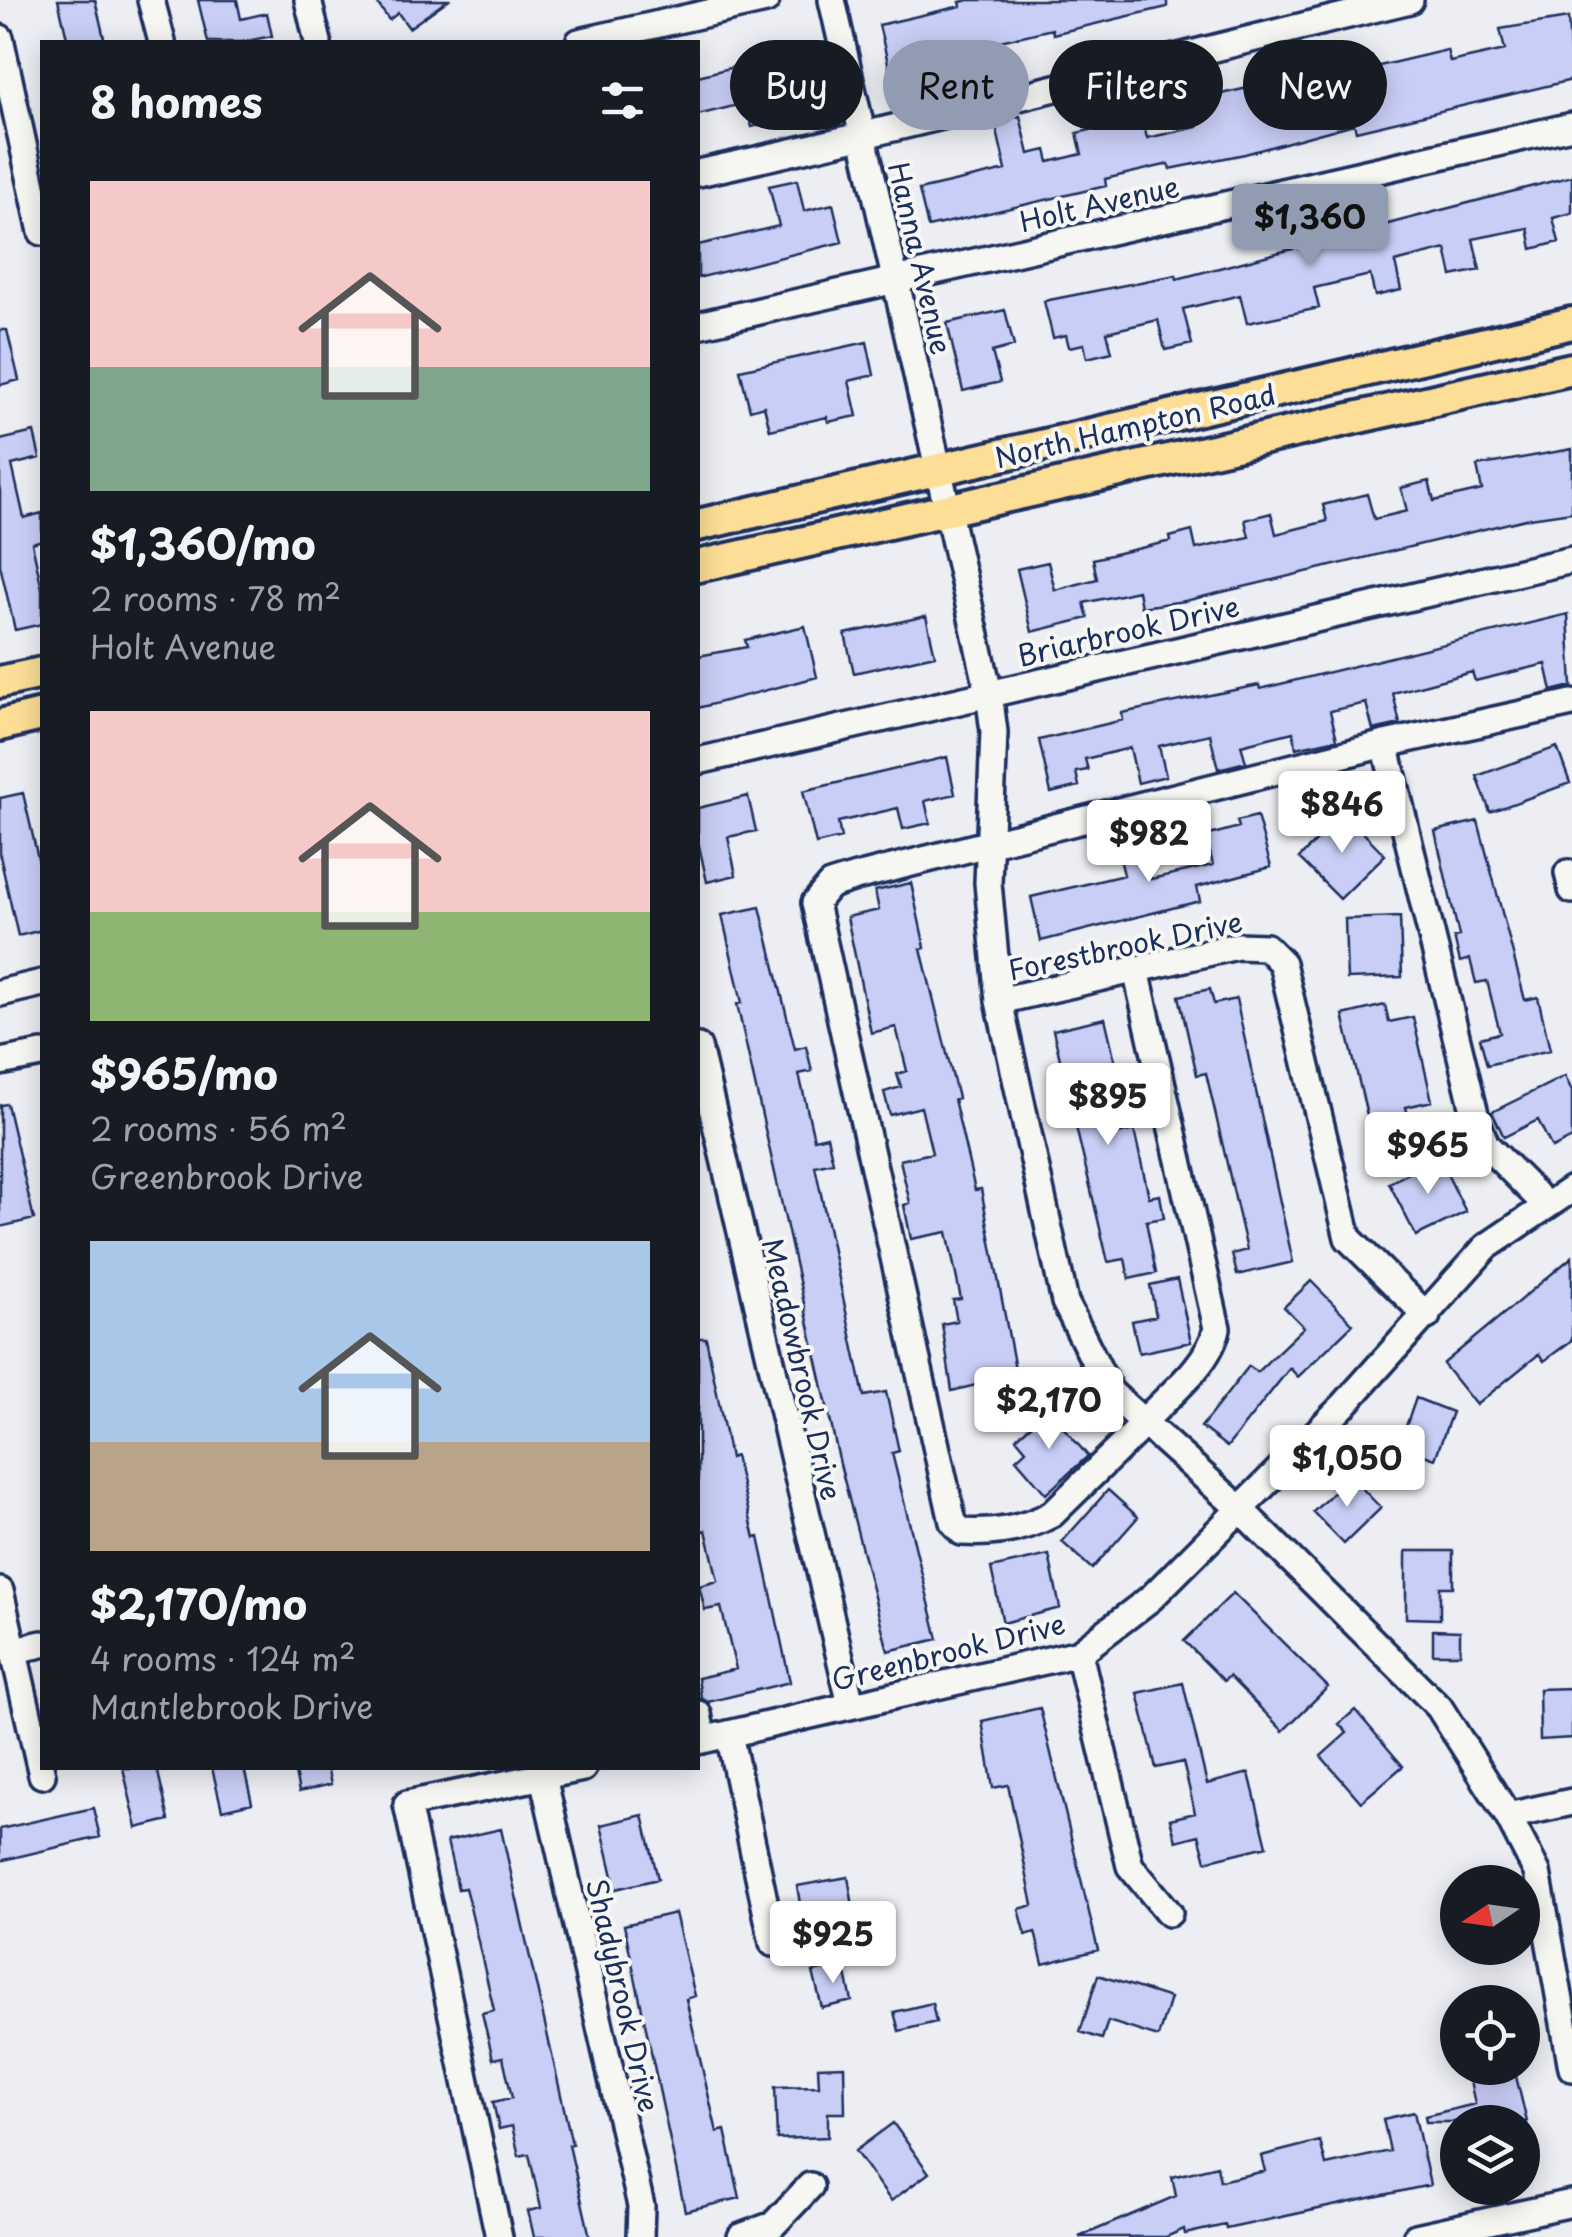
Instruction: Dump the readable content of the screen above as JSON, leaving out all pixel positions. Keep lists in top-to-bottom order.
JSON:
{
  "streets": {
    "main road": ["North Hampton Road"],
    "street": [
      "Holt Avenue",
      "Hanna Avenue",
      "Briarbrook Drive",
      "Forestbrook Drive",
      "Meadowbrook Drive",
      "Greenbrook Drive",
      "Shadybrook Drive"
    ]
  },
  "crossings": [
    ["Holt Avenue", "Hanna Avenue"],
    ["Hanna Avenue", "North Hampton Road"],
    ["Hanna Avenue", "Briarbrook Drive"],
    ["Hanna Avenue", "Forestbrook Drive"],
    ["Hanna Avenue", "Greenbrook Drive"],
    ["Forestbrook Drive", "Greenbrook Drive"],
    ["Meadowbrook Drive", "Greenbrook Drive"]
  ],
  "north": "left",
  "page": {
    "chip": [
      "Buy",
      "Rent",
      "Filters",
      "New"
    ],
    "heading": "8 homes",
    "list": [
      {
        "name": "$1,360/mo",
        "note": "2 rooms · 78 m² · Holt Avenue"
      },
      {
        "name": "$965/mo",
        "note": "2 rooms · 56 m² · Greenbrook Drive"
      },
      {
        "name": "$2,170/mo",
        "note": "4 rooms · 124 m² · Mantlebrook Drive"
      }
    ],
    "price": [
      "$1,360",
      "$846",
      "$982",
      "$895",
      "$965",
      "$2,170",
      "$1,050",
      "$925"
    ]
  }
}
